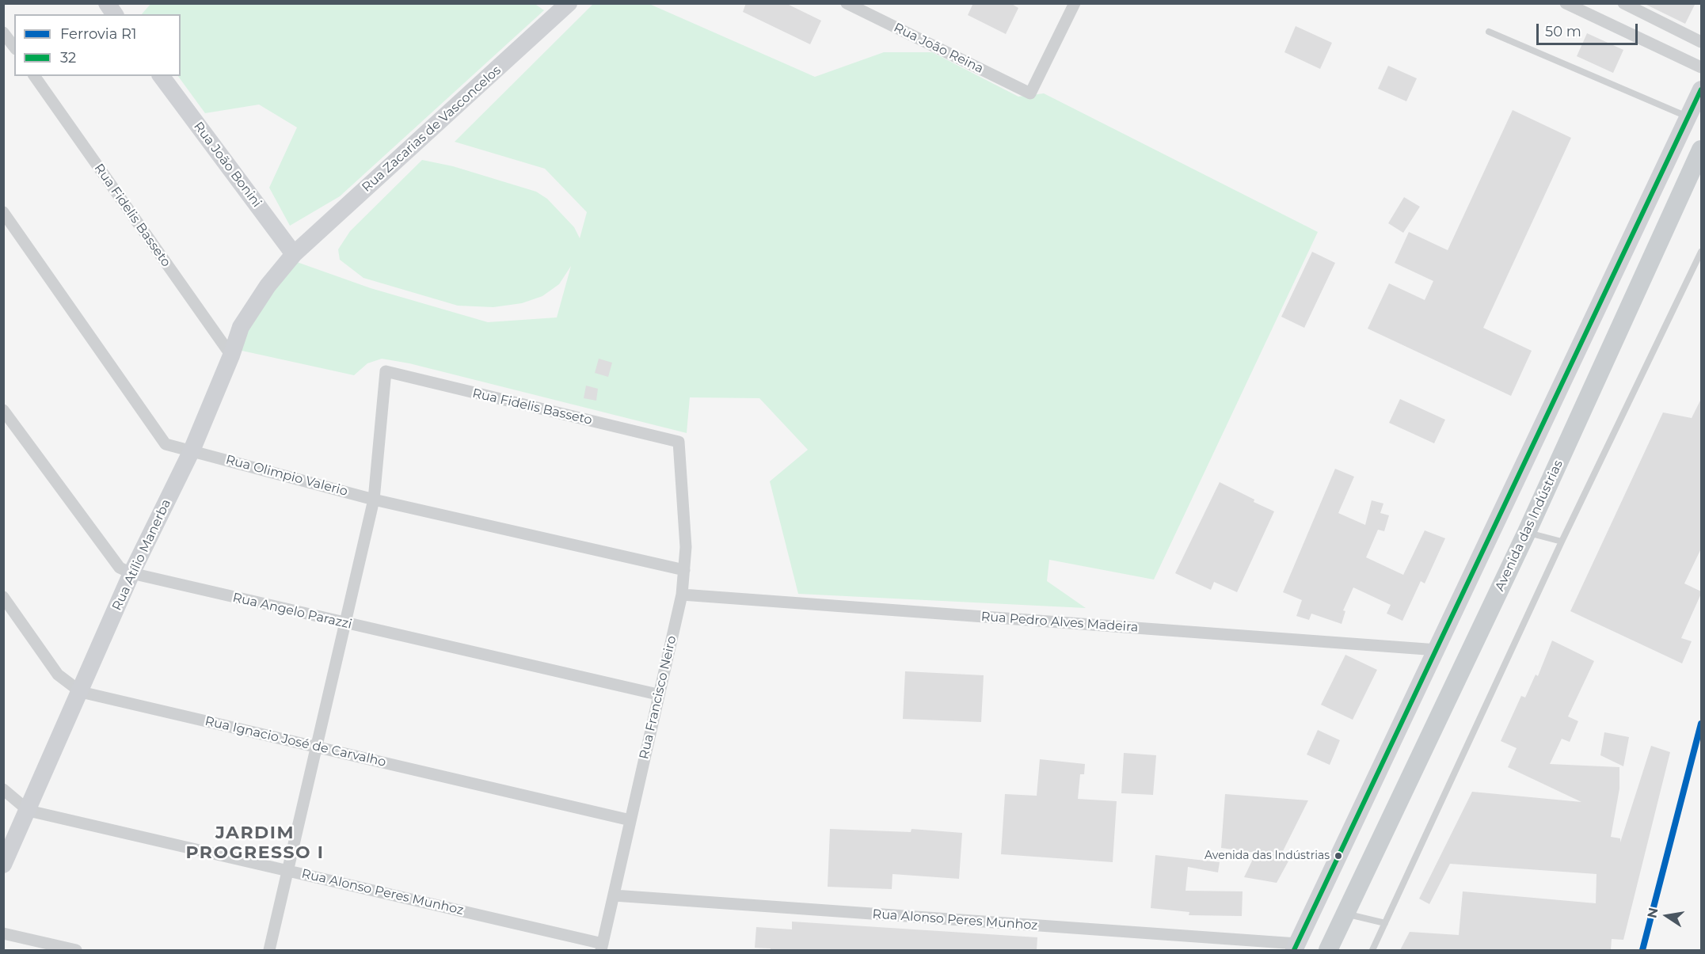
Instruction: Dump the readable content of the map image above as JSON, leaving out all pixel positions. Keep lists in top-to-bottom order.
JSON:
{
  "streets": {
    "main road": ["Avenida das Indústrias"],
    "street": [
      "Rua João Reina",
      "Rua Zacarias de Vasconcelos",
      "Rua João Bonini",
      "Rua Fidelis Basseto",
      "Rua Olimpio Valerio",
      "Rua Atílio Manerba",
      "Rua Angelo Parazzi",
      "Rua Pedro Alves Madeira",
      "Rua Francisco Neiro",
      "Rua Ignacio José de Carvalho",
      "Rua Alonso Peres Munhoz"
    ]
  },
  "crossings": [
    ["Rua Zacarias de Vasconcelos", "Rua João Bonini"],
    ["Rua Zacarias de Vasconcelos", "Rua Atílio Manerba"],
    ["Rua João Bonini", "Rua Atílio Manerba"],
    ["Rua Fidelis Basseto", "Rua Olimpio Valerio"],
    ["Rua Fidelis Basseto", "Rua Atílio Manerba"],
    ["Rua Fidelis Basseto", "Rua Francisco Neiro"],
    ["Rua Olimpio Valerio", "Rua Atílio Manerba"],
    ["Rua Olimpio Valerio", "Rua Francisco Neiro"],
    ["Rua Atílio Manerba", "Rua Angelo Parazzi"],
    ["Rua Atílio Manerba", "Rua Ignacio José de Carvalho"],
    ["Rua Atílio Manerba", "Rua Alonso Peres Munhoz"],
    ["Rua Angelo Parazzi", "Rua Francisco Neiro"],
    ["Rua Pedro Alves Madeira", "Rua Francisco Neiro"],
    ["Rua Francisco Neiro", "Rua Ignacio José de Carvalho"],
    ["Rua Francisco Neiro", "Rua Alonso Peres Munhoz"]
  ],
  "districts": ["JARDIM PROGRESSO I"],
  "places": ["Avenida das Indústrias"],
  "lines": ["transit line 32", "rail line R1"],
  "legend": ["Ferrovia R1", "32"],
  "scale_bar": "50 m",
  "north": "left"
}
